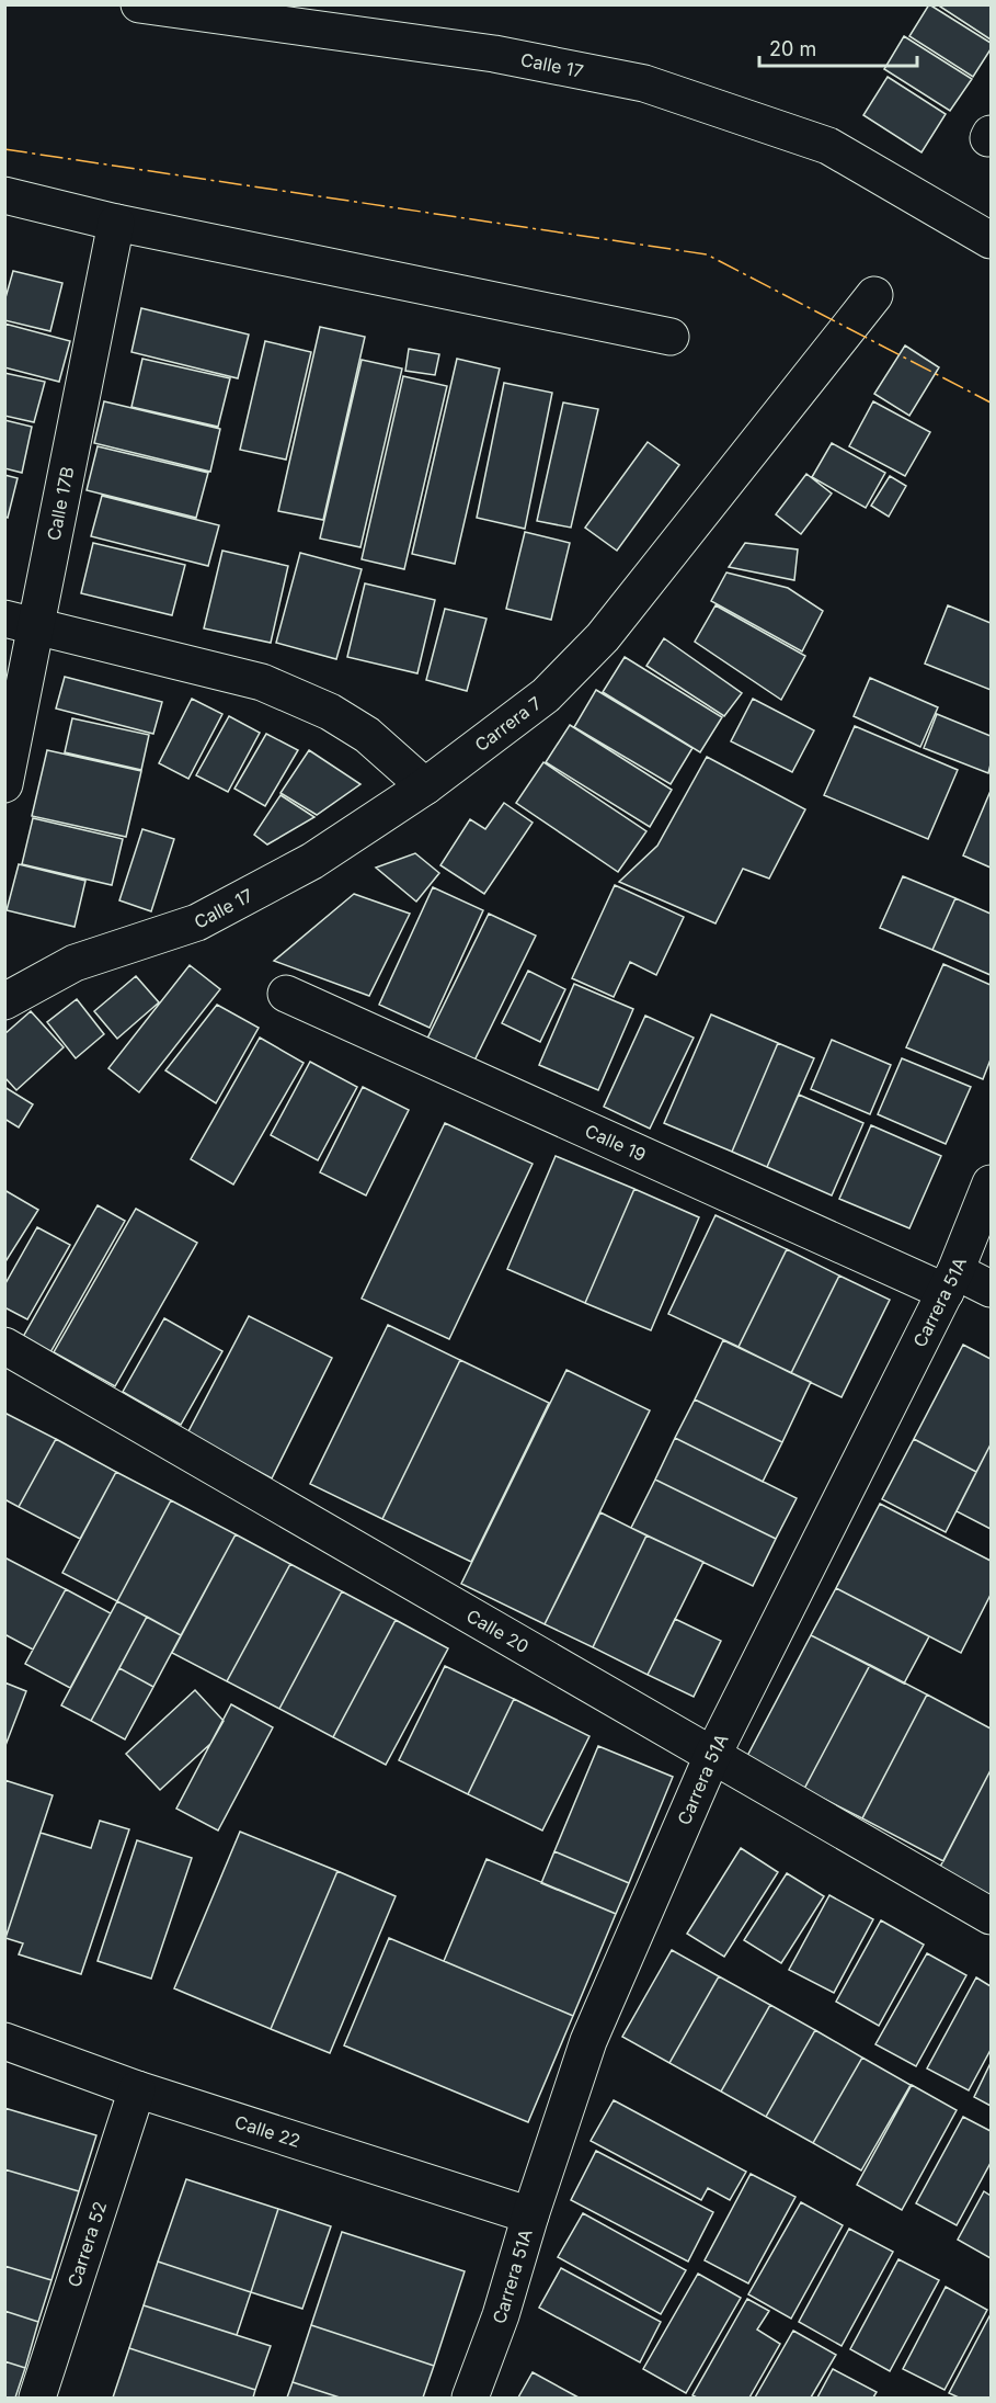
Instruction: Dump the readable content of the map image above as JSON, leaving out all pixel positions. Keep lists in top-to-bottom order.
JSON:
{
  "streets": {
    "street": [
      "Calle 17",
      "Calle 17B",
      "Carrera 7",
      "Calle 19",
      "Carrera 51A",
      "Calle 20",
      "Calle 22",
      "Carrera 52"
    ]
  },
  "crossings": [
    ["Calle 17", "Carrera 7"],
    ["Calle 19", "Carrera 51A"],
    ["Carrera 51A", "Calle 20"],
    ["Carrera 51A", "Calle 22"],
    ["Calle 22", "Carrera 52"]
  ],
  "scale_bar": "20 m"
}
